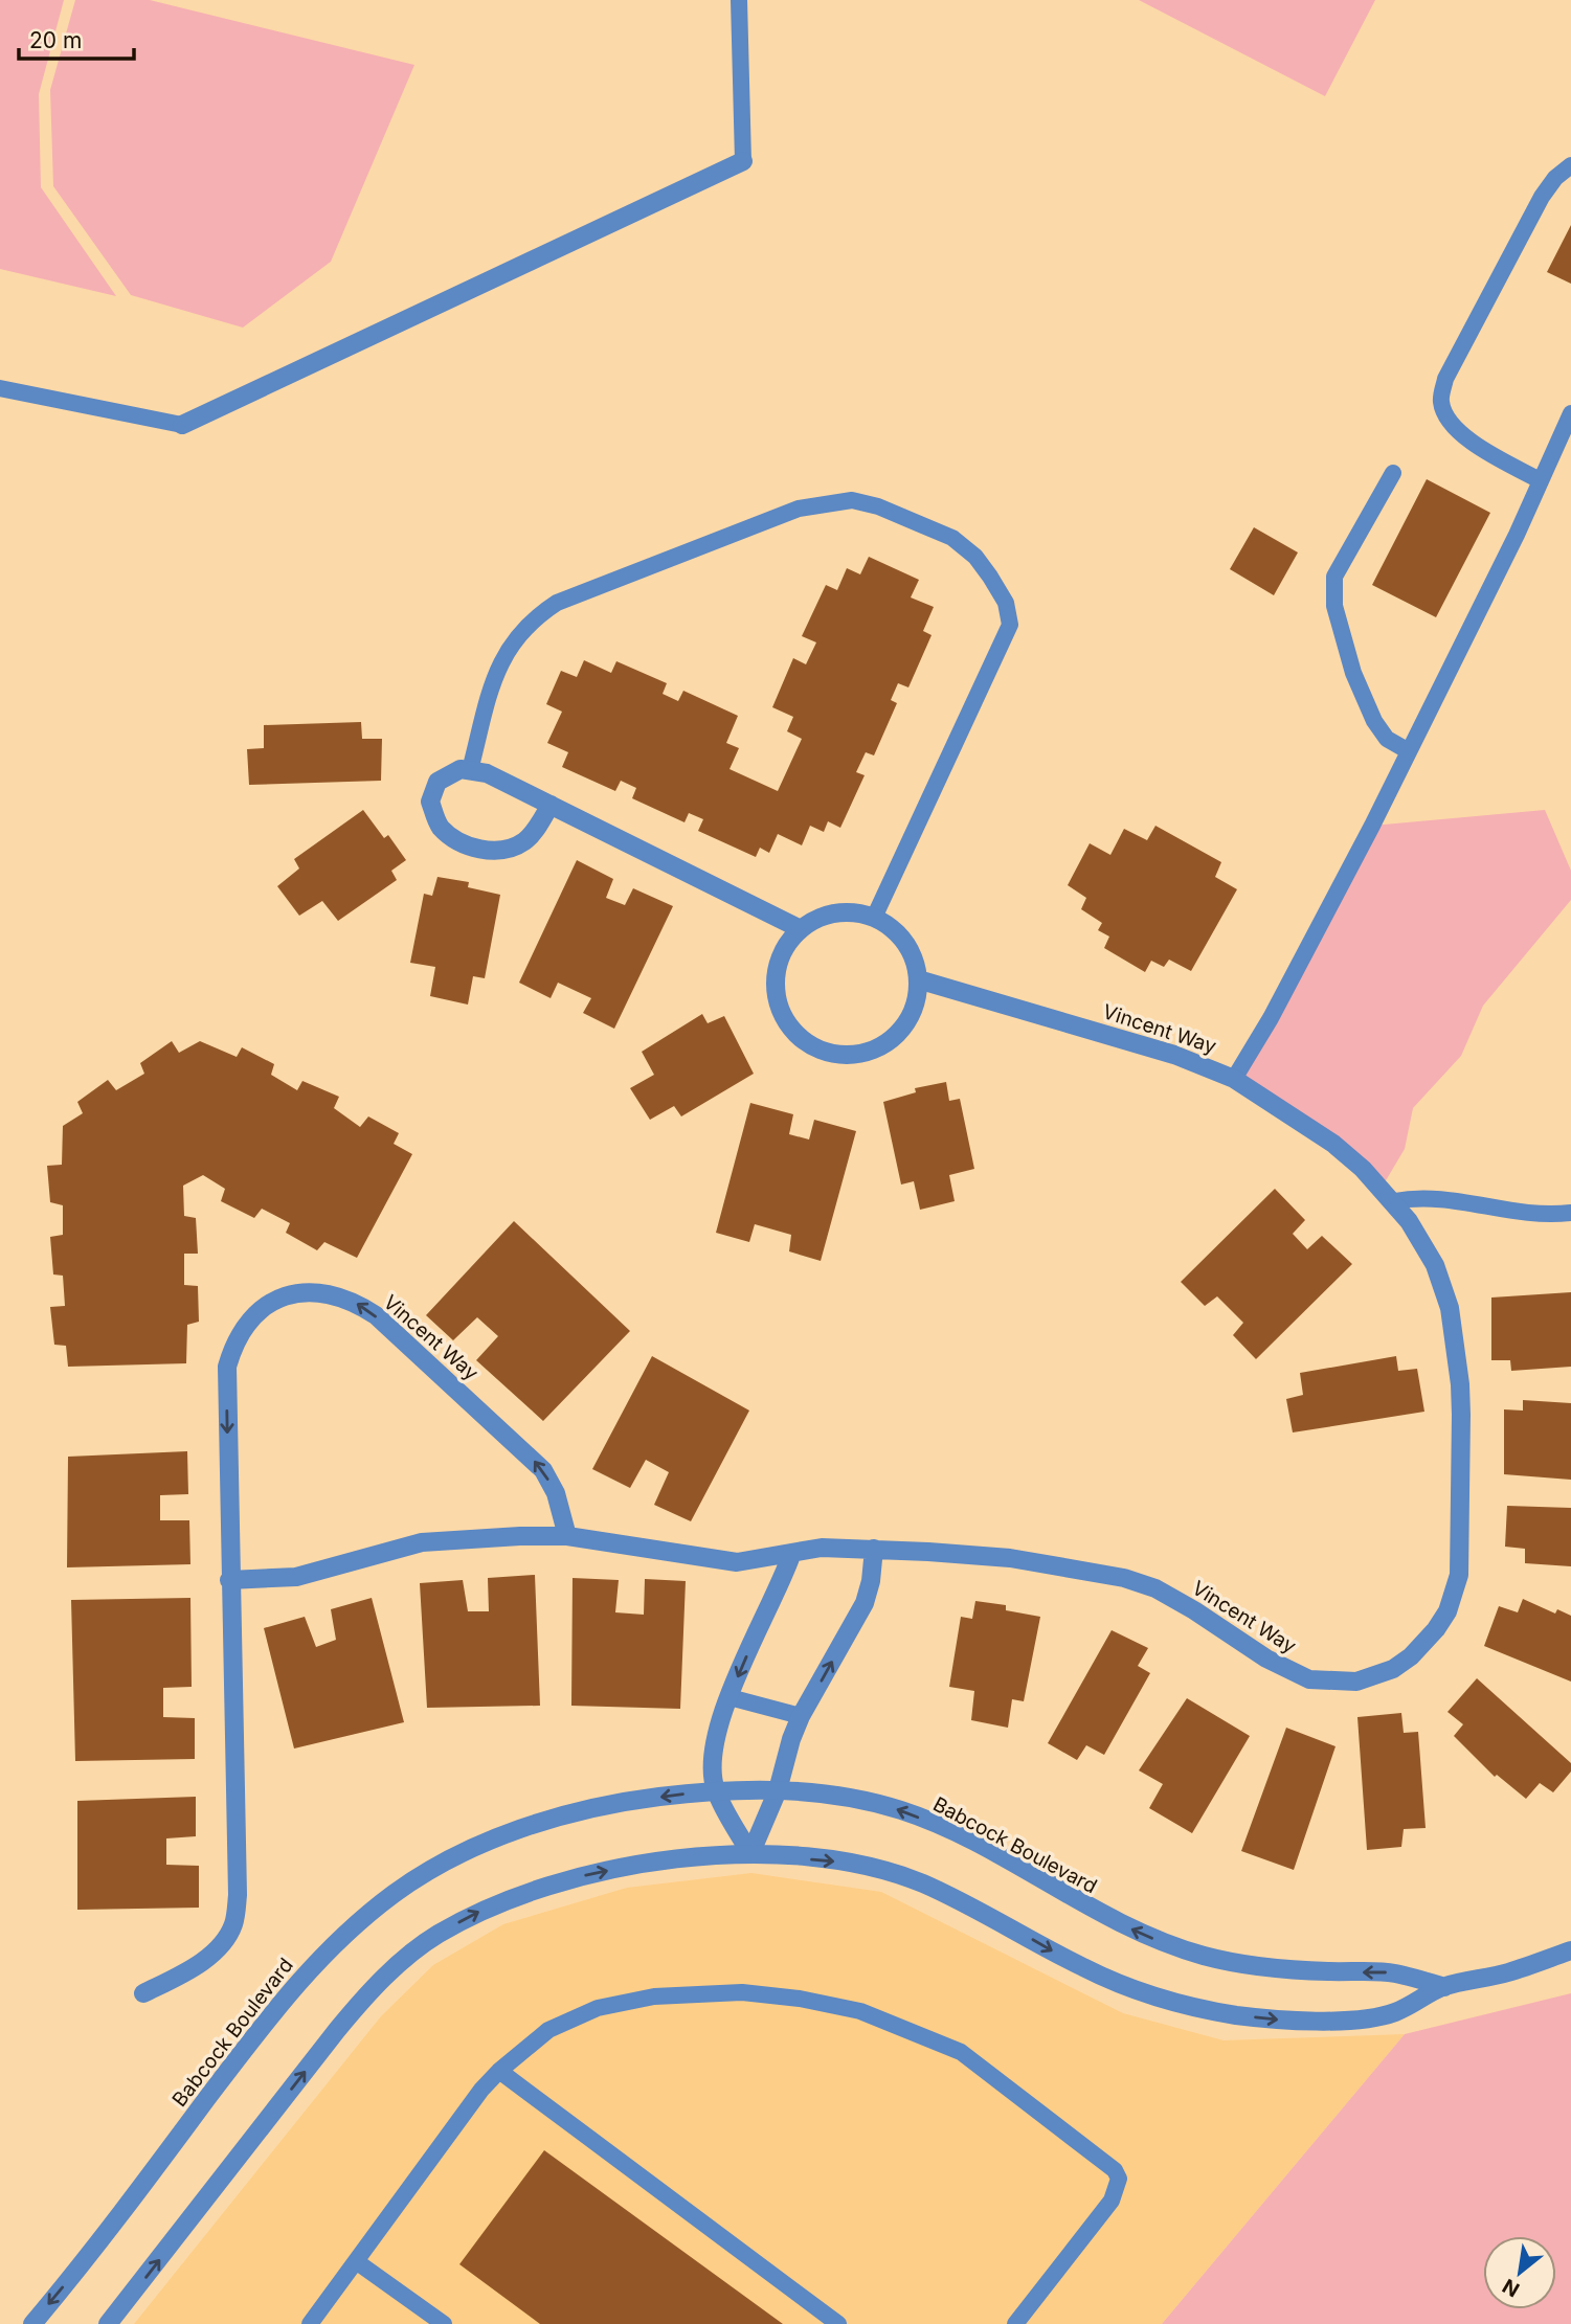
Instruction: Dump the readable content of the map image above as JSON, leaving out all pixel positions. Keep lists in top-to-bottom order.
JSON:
{
  "streets": {
    "street": ["Vincent Way", "Babcock Boulevard"]
  },
  "scale_bar": "20 m",
  "north": "bottom left"
}
